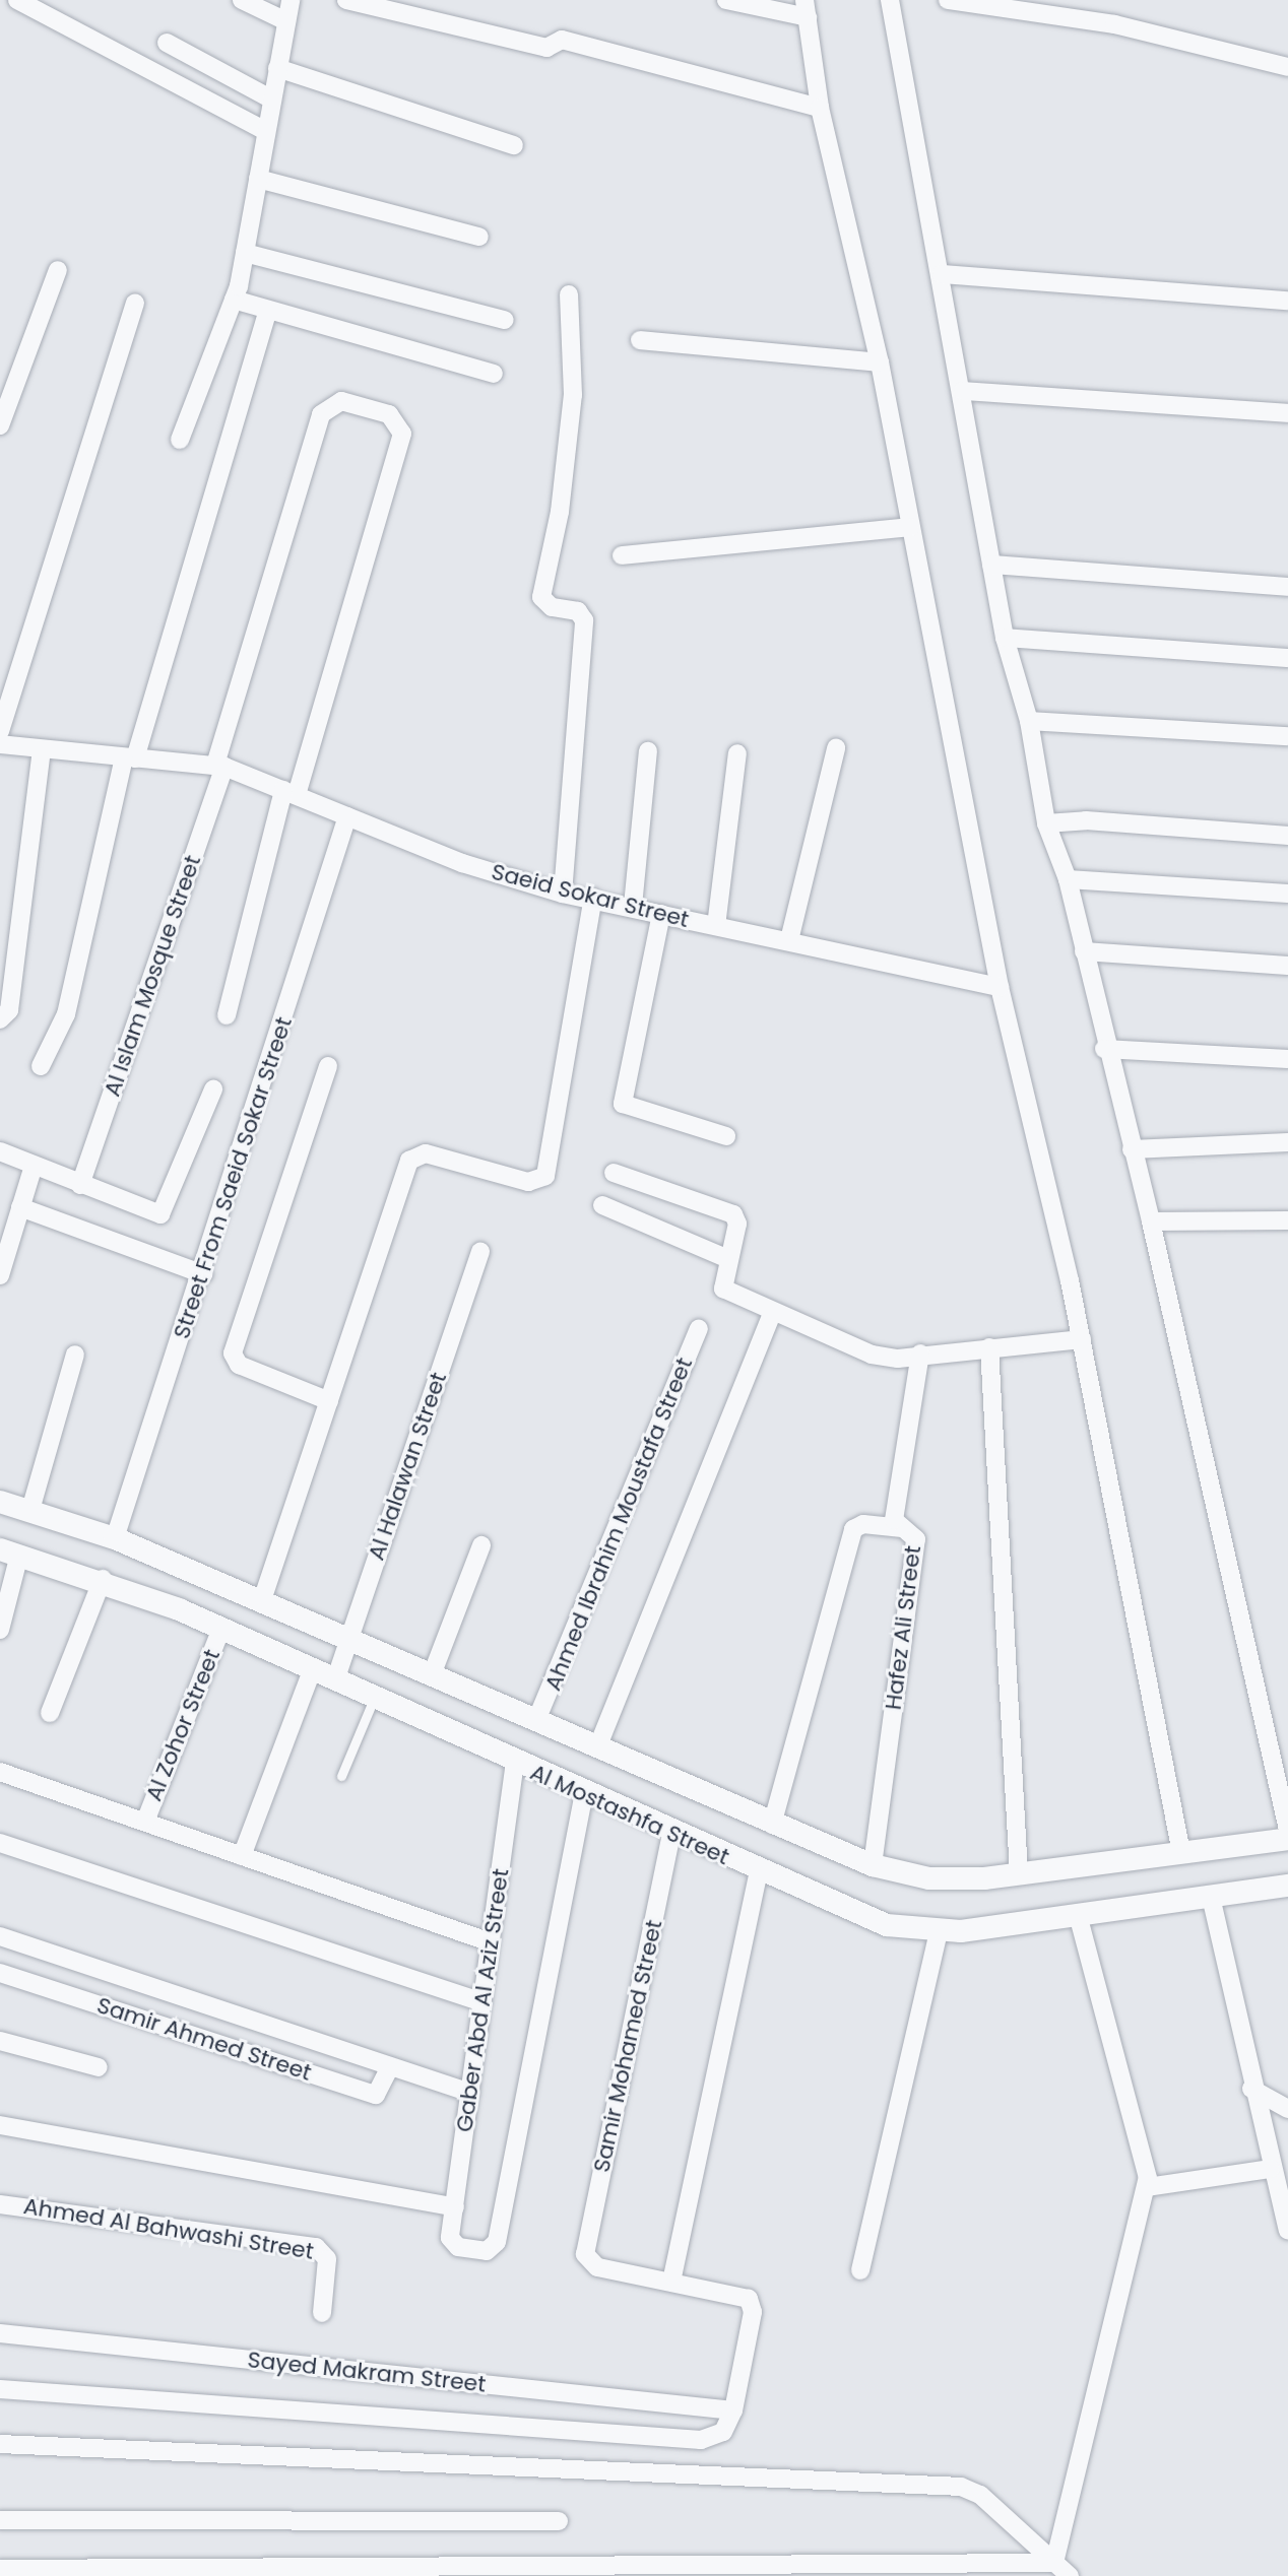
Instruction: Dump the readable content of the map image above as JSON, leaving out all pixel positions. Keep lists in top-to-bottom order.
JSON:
{
  "streets": {
    "street": [
      "Saeid Sokar Street",
      "Al Islam Mosque Street",
      "Street From Saeid Sokar Street",
      "Al Halawan Street",
      "Ahmed Ibrahim Moustafa Street",
      "Hafez Ali Street",
      "Al Zohor Street",
      "Al Mostashfa Street",
      "Gaber Abd Al Aziz Street",
      "Samir Ahmed Street",
      "Samir Mohamed Street",
      "Ahmed Al Bahwashi Street",
      "Sayed Makram Street"
    ]
  },
  "crossings": [
    ["Saeid Sokar Street", "Al Islam Mosque Street"],
    ["Saeid Sokar Street", "Street From Saeid Sokar Street"],
    ["Al Halawan Street", "Al Mostashfa Street"],
    ["Al Zohor Street", "Al Mostashfa Street"],
    ["Al Mostashfa Street", "Gaber Abd Al Aziz Street"],
    ["Al Mostashfa Street", "Samir Mohamed Street"]
  ]
}
